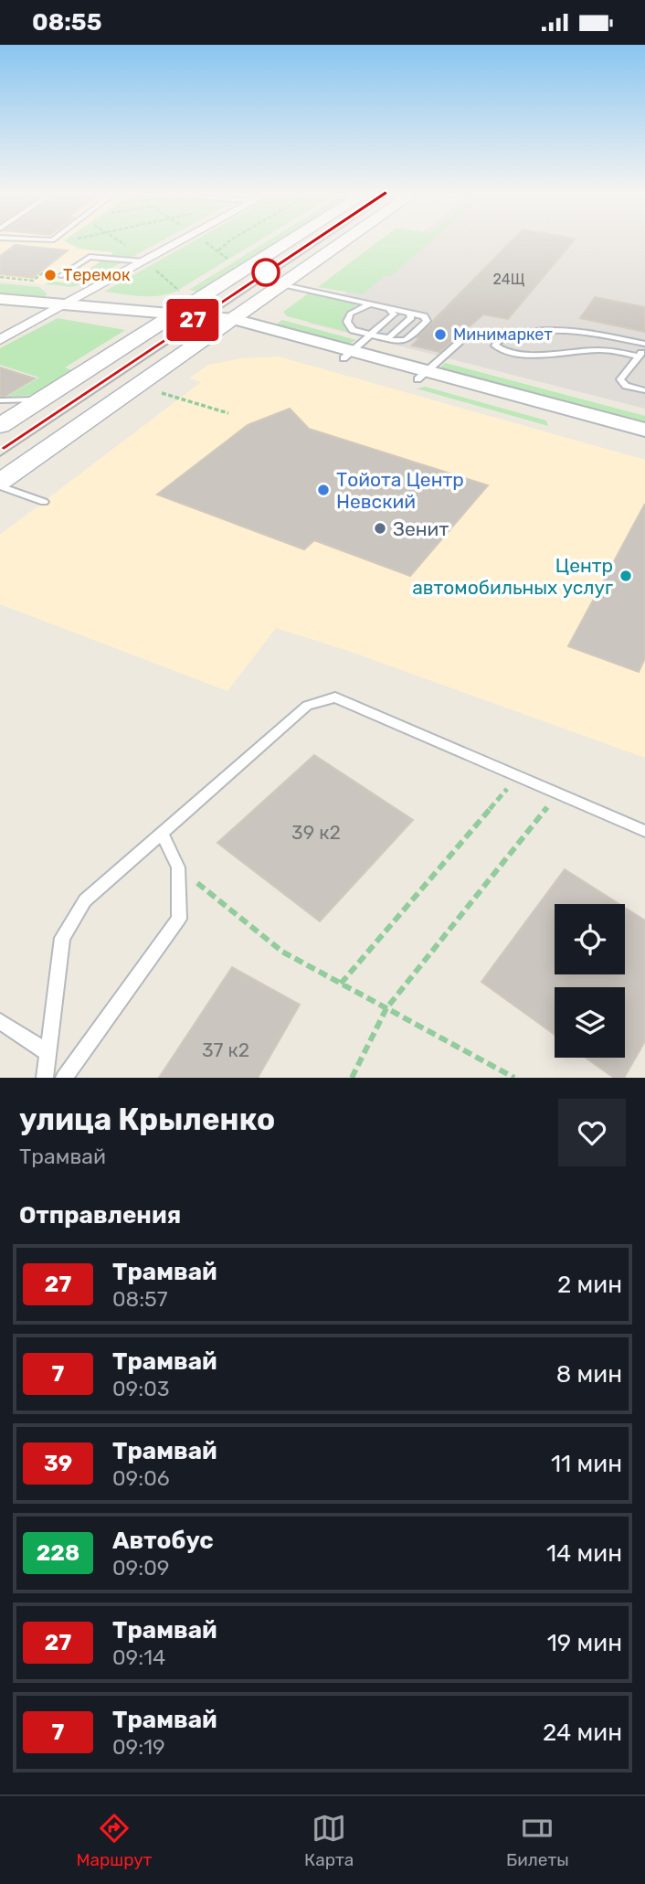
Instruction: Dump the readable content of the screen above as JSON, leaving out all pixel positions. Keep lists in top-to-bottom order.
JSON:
{
  "places": [
    "Теремок",
    "Минимаркет",
    "Тойота Центр Невский",
    "Зенит",
    "Центр автомобильных услуг"
  ],
  "lines": ["tram line 27"],
  "house_numbers": ["24Щ", "39 к2", "37 к2"],
  "page": {
    "status": "08:55",
    "on_map": "27",
    "heading": [
      ["улица Крыленко", "Трамвай"],
      "Отправления"
    ],
    "list": [
      {
        "mark": "27",
        "name": "Трамвай",
        "note": "08:57",
        "value": "2 мин"
      },
      {
        "mark": "7",
        "name": "Трамвай",
        "note": "09:03",
        "value": "8 мин"
      },
      {
        "mark": "39",
        "name": "Трамвай",
        "note": "09:06",
        "value": "11 мин"
      },
      {
        "mark": "228",
        "name": "Автобус",
        "note": "09:09",
        "value": "14 мин"
      },
      {
        "mark": "27",
        "name": "Трамвай",
        "note": "09:14",
        "value": "19 мин"
      },
      {
        "mark": "7",
        "name": "Трамвай",
        "note": "09:19",
        "value": "24 мин"
      }
    ],
    "tabs": ["Маршрут", "Карта", "Билеты"]
  }
}
